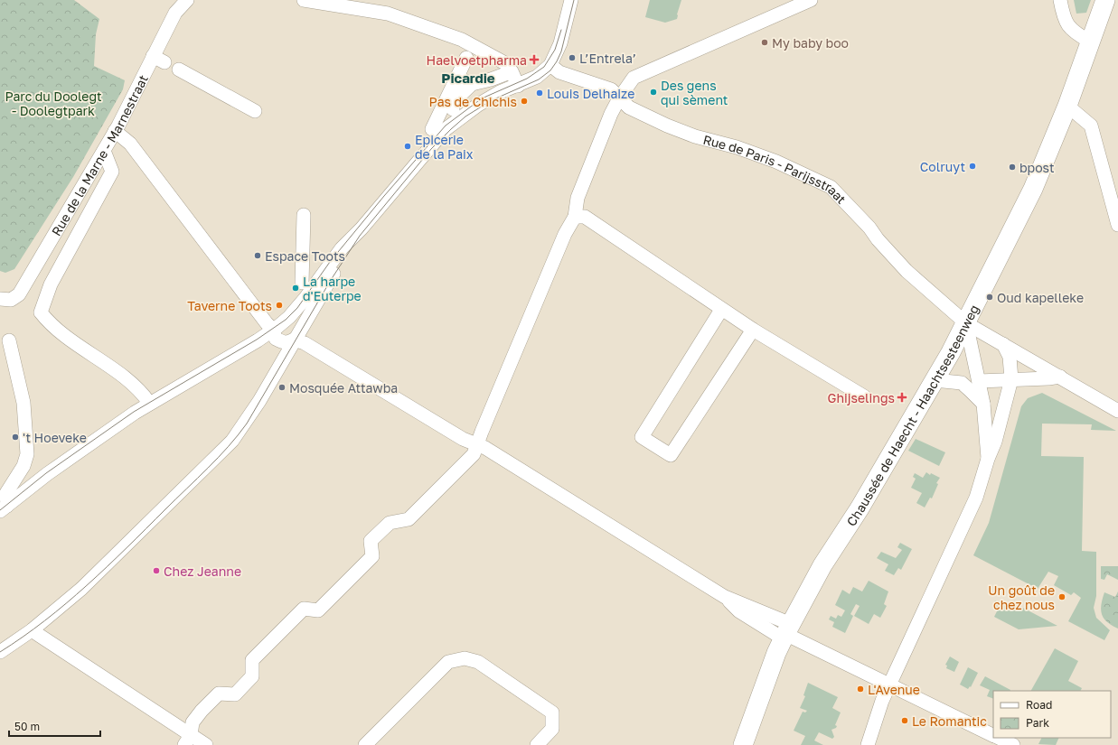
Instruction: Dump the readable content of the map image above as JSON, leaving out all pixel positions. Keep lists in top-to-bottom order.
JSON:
{
  "streets": {
    "street": ["Rue de la Marne - Marnestraat", "Rue de Paris - Parijsstraat", "Chaussée de Haecht - Haachtsesteenweg"]
  },
  "crossings": [
    ["Rue de Paris - Parijsstraat", "Chaussée de Haecht - Haachtsesteenweg"]
  ],
  "districts": ["Picardie"],
  "parks": ["Parc du Doolegt - Doolegtpark"],
  "places": {
    "other": [
      "My baby boo",
      "L’Entrela’",
      "Des gens qui sèment",
      "Louis Delhaize",
      "Pas de Chichis",
      "Epicerie de la Paix",
      "Colruyt",
      "bpost",
      "Espace Toots",
      "La harpe d'Euterpe",
      "Oud kapelleke",
      "Taverne Toots",
      "Mosquée Attawba",
      "'t Hoeveke",
      "Chez Jeanne",
      "Un goût de chez nous",
      "L'Avenue",
      "Le Romantic"
    ],
    "health": ["Haelvoetpharma", "Ghijselings"]
  },
  "legend": ["Road", "Park"],
  "scale_bar": "50 m"
}
